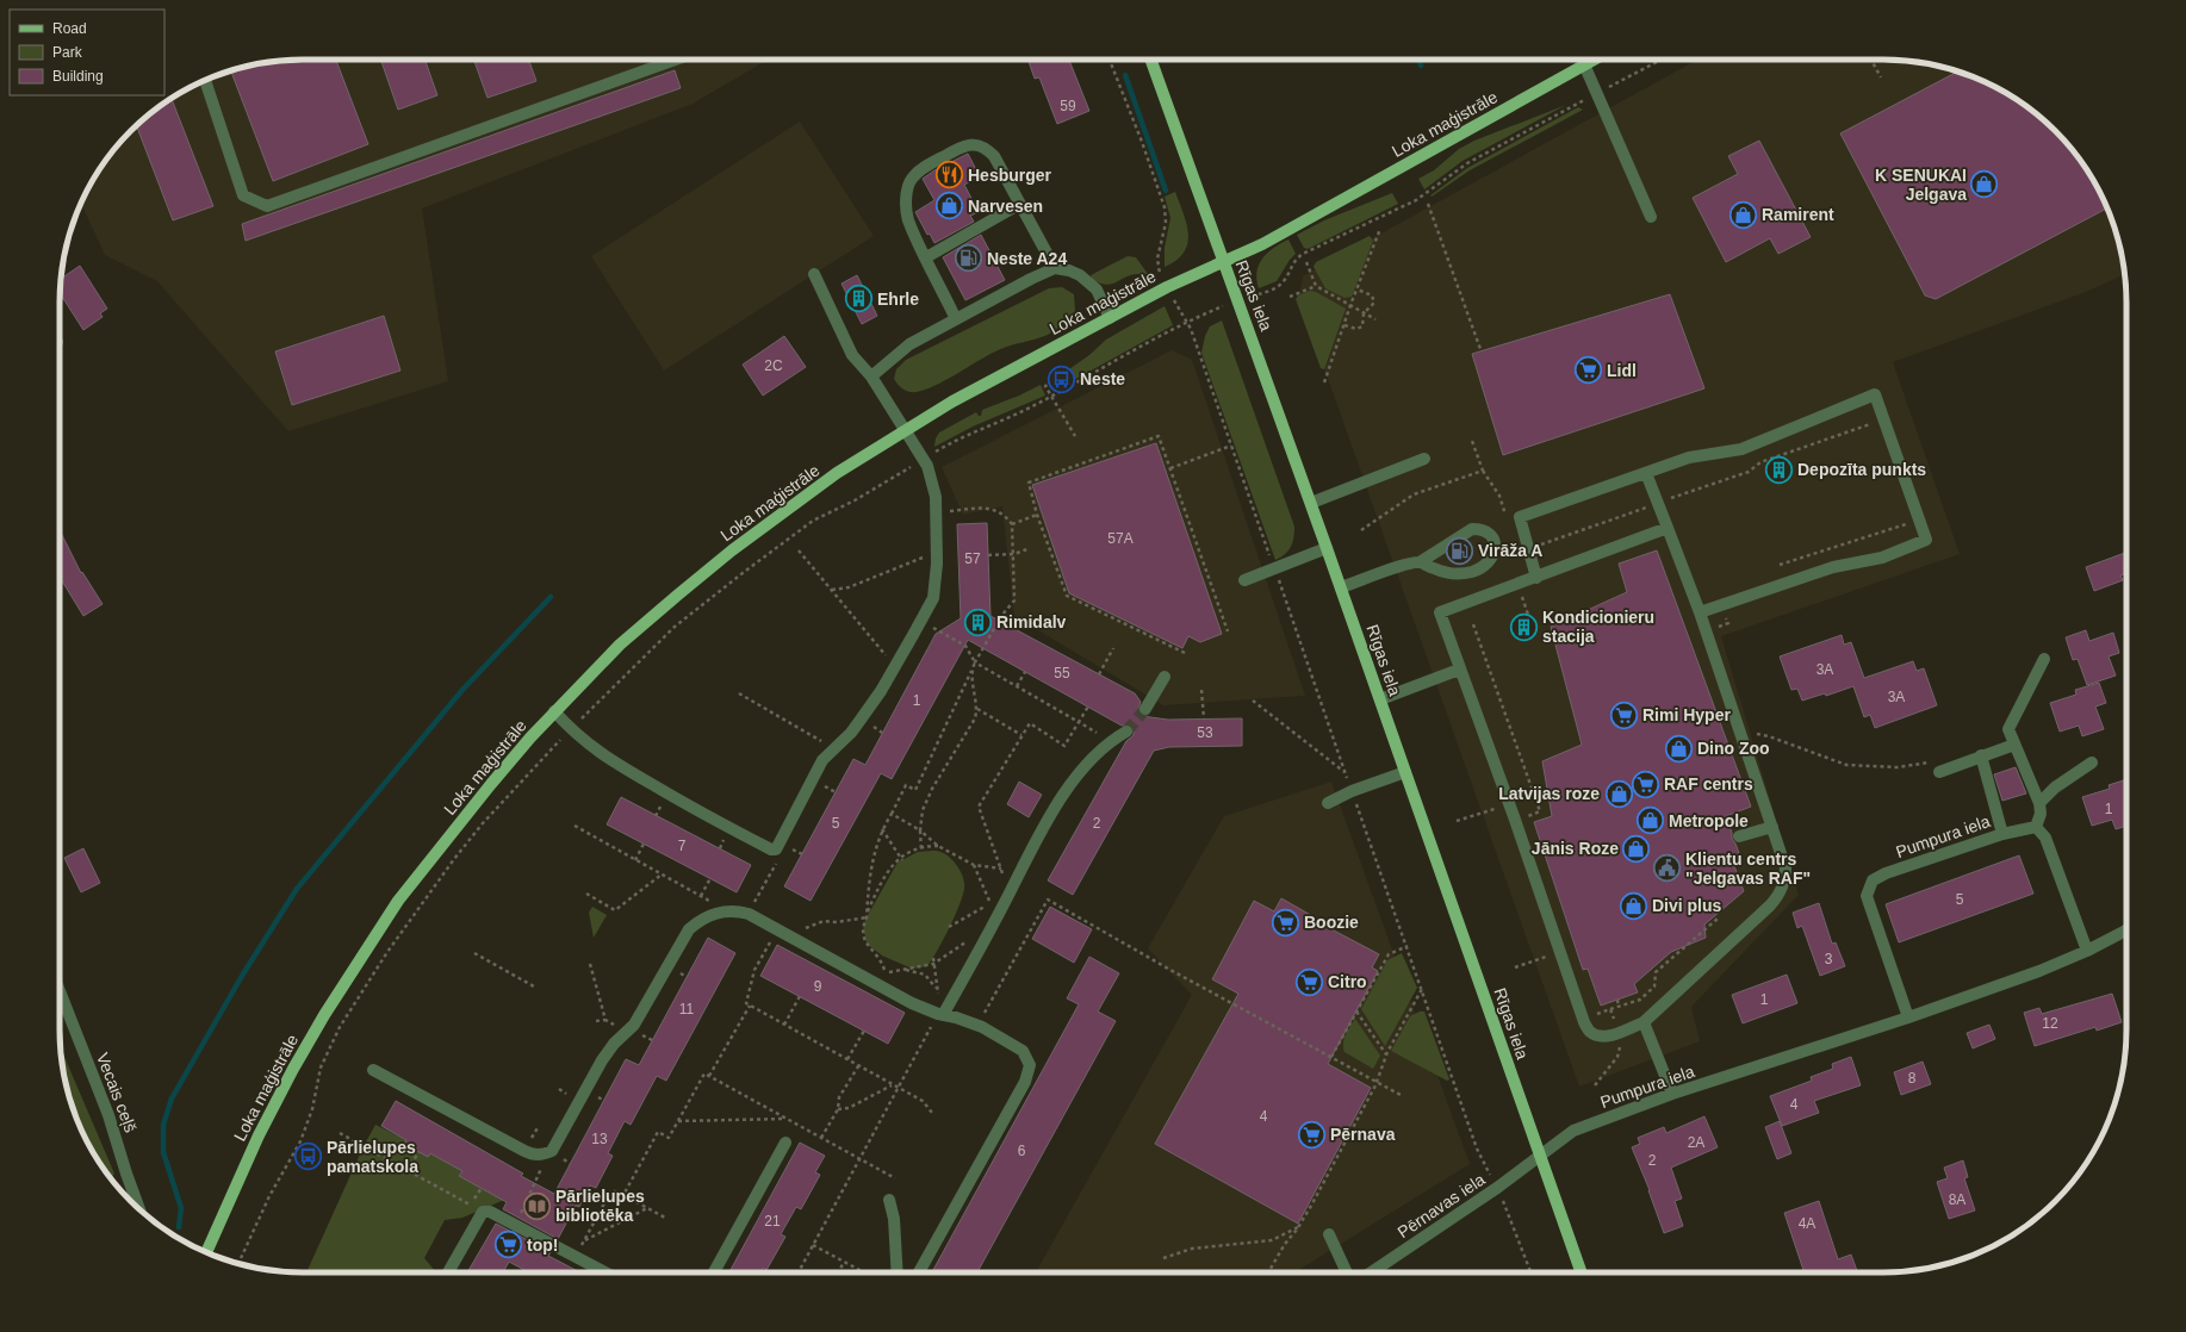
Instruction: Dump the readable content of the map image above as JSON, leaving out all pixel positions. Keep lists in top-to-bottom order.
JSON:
{
  "streets": {
    "main road": ["Loka maģistrāle", "Rīgas iela"],
    "street": ["Pumpura iela", "Vecais ceļš", "Pērnavas iela"]
  },
  "crossings": [
    ["Loka maģistrāle", "Rīgas iela"],
    ["Rīgas iela", "Pumpura iela"],
    ["Rīgas iela", "Pērnavas iela"],
    ["Pumpura iela", "Pērnavas iela"]
  ],
  "places": {
    "restaurant": ["Hesburger"],
    "shop": [
      "K SENUKAI Jelgava",
      "Narvesen",
      "Ramirent",
      "Dino Zoo",
      "Latvijas roze",
      "Metropole",
      "Jānis Roze",
      "Divi plus"
    ],
    "fuel station": ["Neste A24", "Virāža A"],
    "building": [
      "Ehrle",
      "Depozīta punkts",
      "Rimidalv",
      "Kondicionieru stacija"
    ],
    "supermarket": [
      "Lidl",
      "Rimi Hyper",
      "RAF centrs",
      "Boozie",
      "Citro",
      "Pērnava",
      "top!"
    ],
    "bus stop": ["Neste", "Pārlielupes pamatskola"],
    "public building": ["Klientu centrs \"Jelgavas RAF\""],
    "library": ["Pārlielupes bibliotēka"]
  },
  "house_numbers": [
    "59",
    "2C",
    "57A",
    "57",
    "3A",
    "55",
    "3A",
    "1",
    "53",
    "1",
    "5",
    "2",
    "7",
    "5",
    "3",
    "9",
    "1",
    "11",
    "12",
    "8",
    "4",
    "4",
    "13",
    "2A",
    "6",
    "2",
    "8A",
    "21",
    "4A"
  ],
  "legend": ["Road", "Park", "Building"]
}
